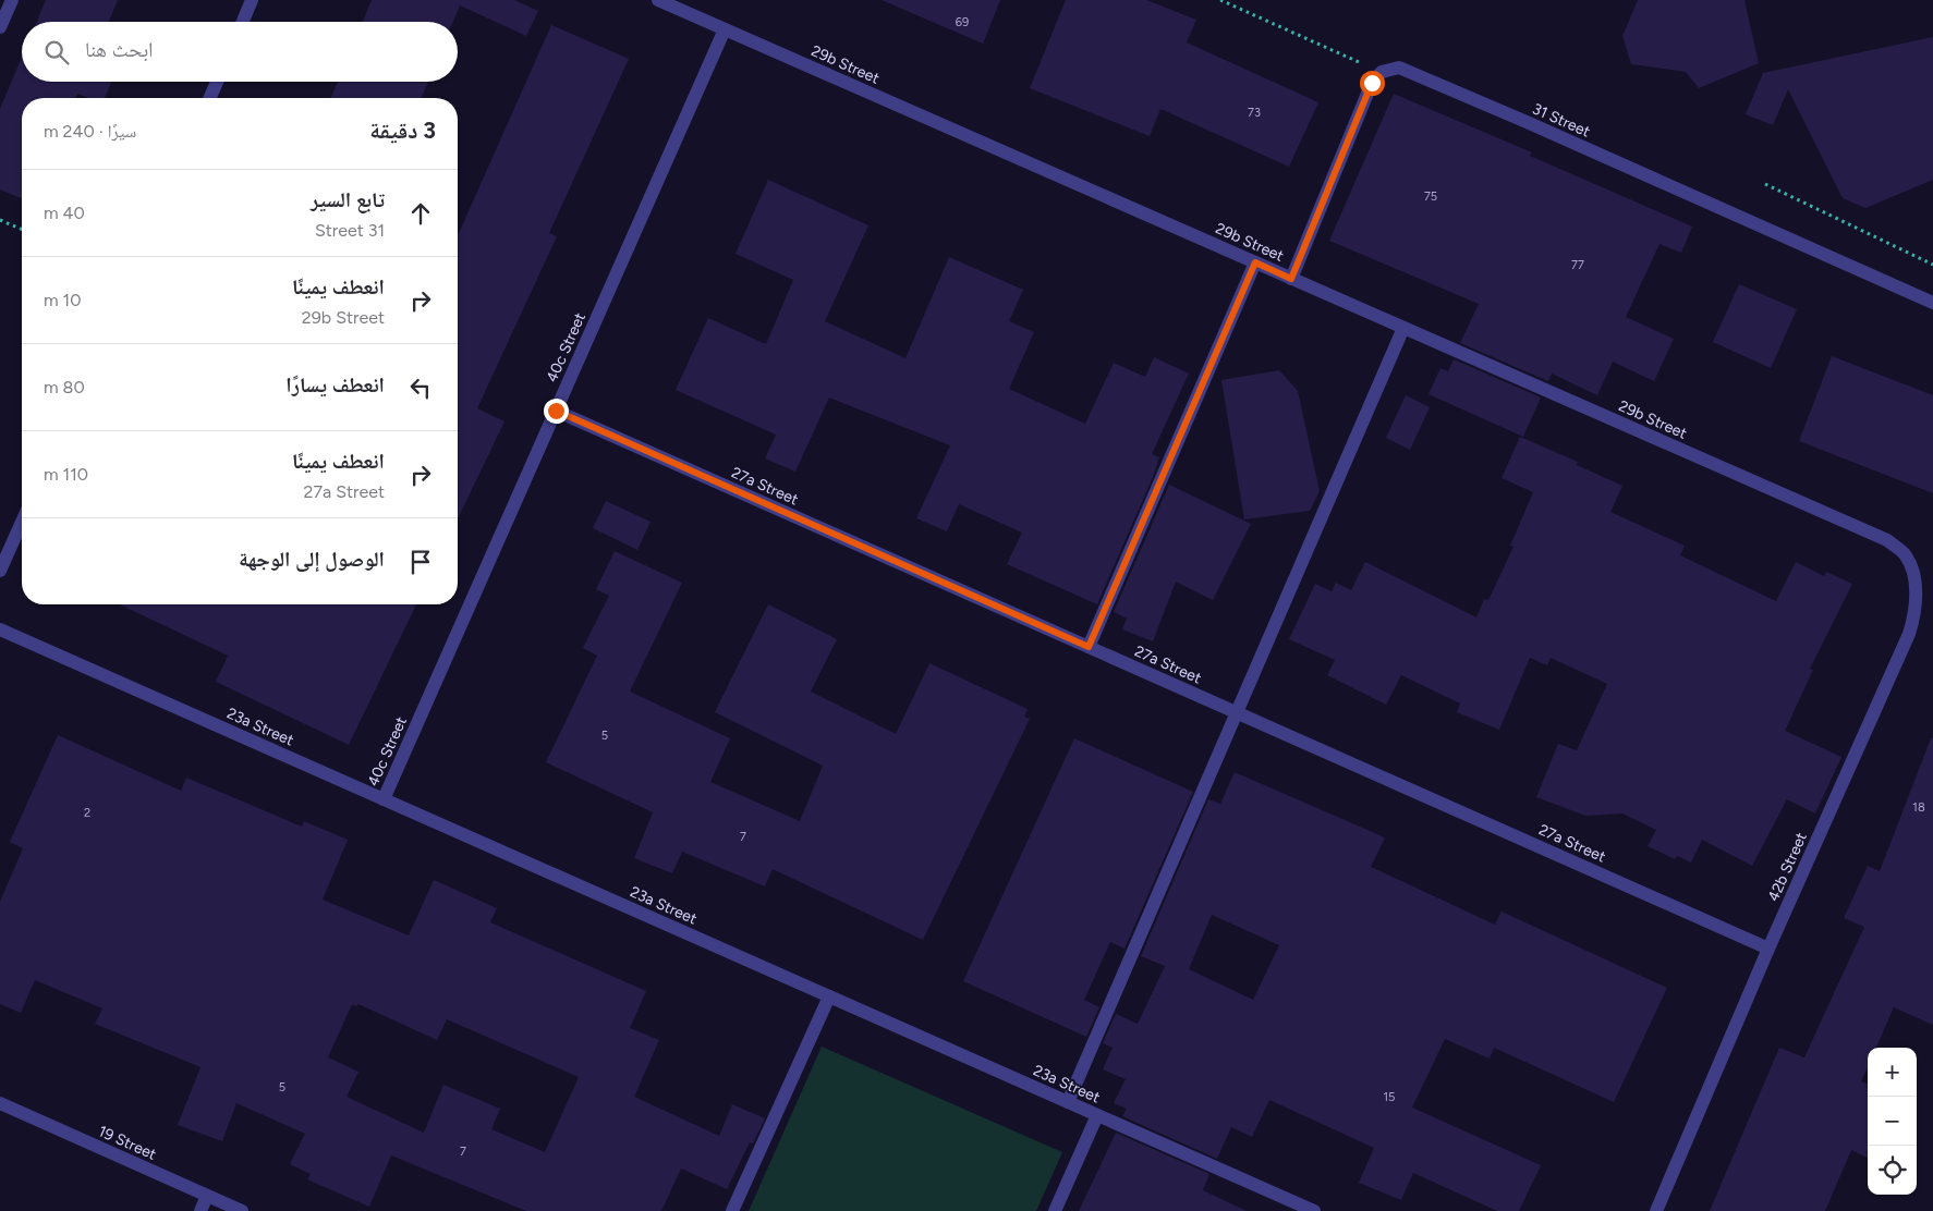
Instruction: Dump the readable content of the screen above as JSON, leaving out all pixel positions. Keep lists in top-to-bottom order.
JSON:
{
  "streets": {
    "street": [
      "29b Street",
      "31 Street",
      "40c Street",
      "27a Street",
      "23a Street",
      "42b Street",
      "19 Street"
    ]
  },
  "crossings": [
    ["29b Street", "40c Street"],
    ["29b Street", "42b Street"],
    ["40c Street", "27a Street"],
    ["40c Street", "23a Street"],
    ["27a Street", "42b Street"]
  ],
  "house_numbers": [
    "69",
    "73",
    "75",
    "77",
    "5",
    "18",
    "2",
    "7",
    "5",
    "15",
    "7"
  ],
  "page": {
    "search": "ابحث هنا",
    "heading": ["3 دقيقة", "سيرًا · 240 m"],
    "list": [
      ["تابع السير", "31 Street", "40 m"],
      ["انعطف يمينًا", "29b Street", "10 m"],
      ["انعطف يسارًا", "80 m"],
      ["انعطف يمينًا", "27a Street", "110 m"],
      "الوصول إلى الوجهة"
    ],
    "map_buttons": ["+", "−"]
  }
}
